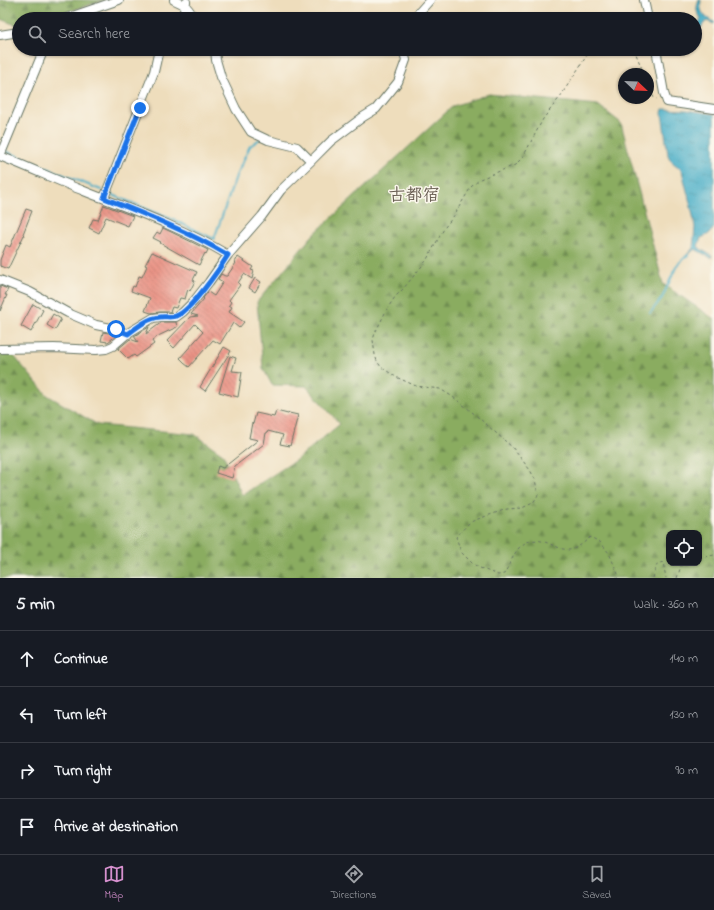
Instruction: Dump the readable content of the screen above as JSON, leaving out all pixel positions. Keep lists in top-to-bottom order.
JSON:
{
  "districts": ["古都宿"],
  "north": "bottom right",
  "page": {
    "search": "Search here",
    "heading": ["5 min", "Walk · 360 m"],
    "list": [
      ["Continue", "140 m"],
      ["Turn left", "130 m"],
      ["Turn right", "90 m"],
      "Arrive at destination"
    ],
    "nav": ["Map", "Directions", "Saved"]
  }
}
